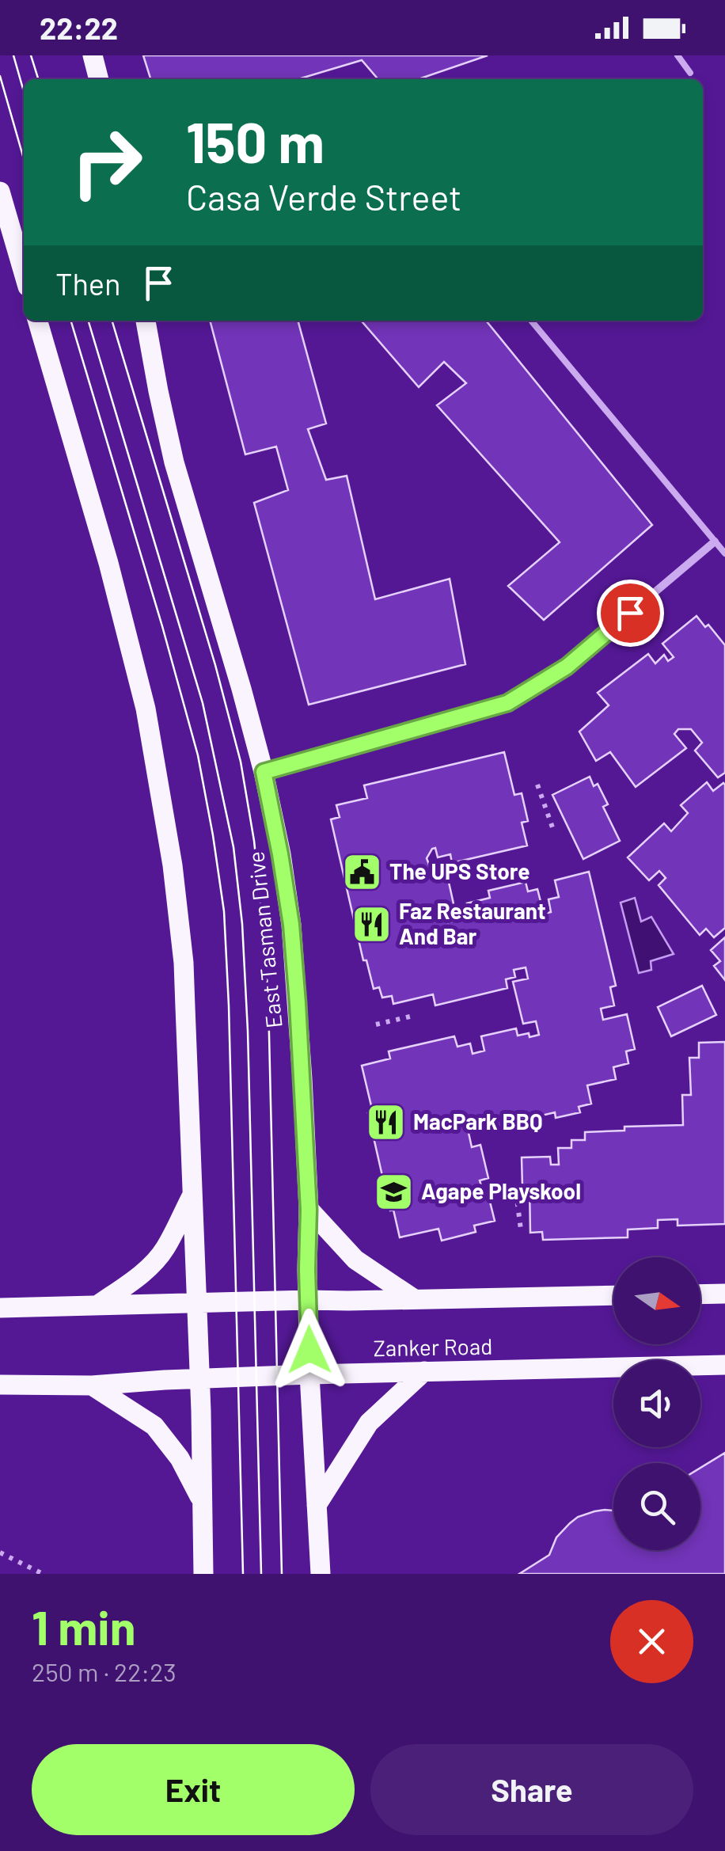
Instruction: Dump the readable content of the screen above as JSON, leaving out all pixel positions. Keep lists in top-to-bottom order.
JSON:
{
  "streets": {
    "main road": ["East Tasman Drive", "Zanker Road"]
  },
  "crossings": [
    ["East Tasman Drive", "Zanker Road"]
  ],
  "places": {
    "public building": ["The UPS Store"],
    "restaurant": ["Faz Restaurant And Bar", "MacPark BBQ"],
    "school or university": ["Agape Playskool"]
  },
  "north": "right",
  "page": {
    "status": "22:22",
    "turn": ["150 m", "Casa Verde Street"],
    "then": "Then",
    "heading": ["1 min", "250 m · 22:23"],
    "buttons": ["Exit", "Share"]
  }
}
